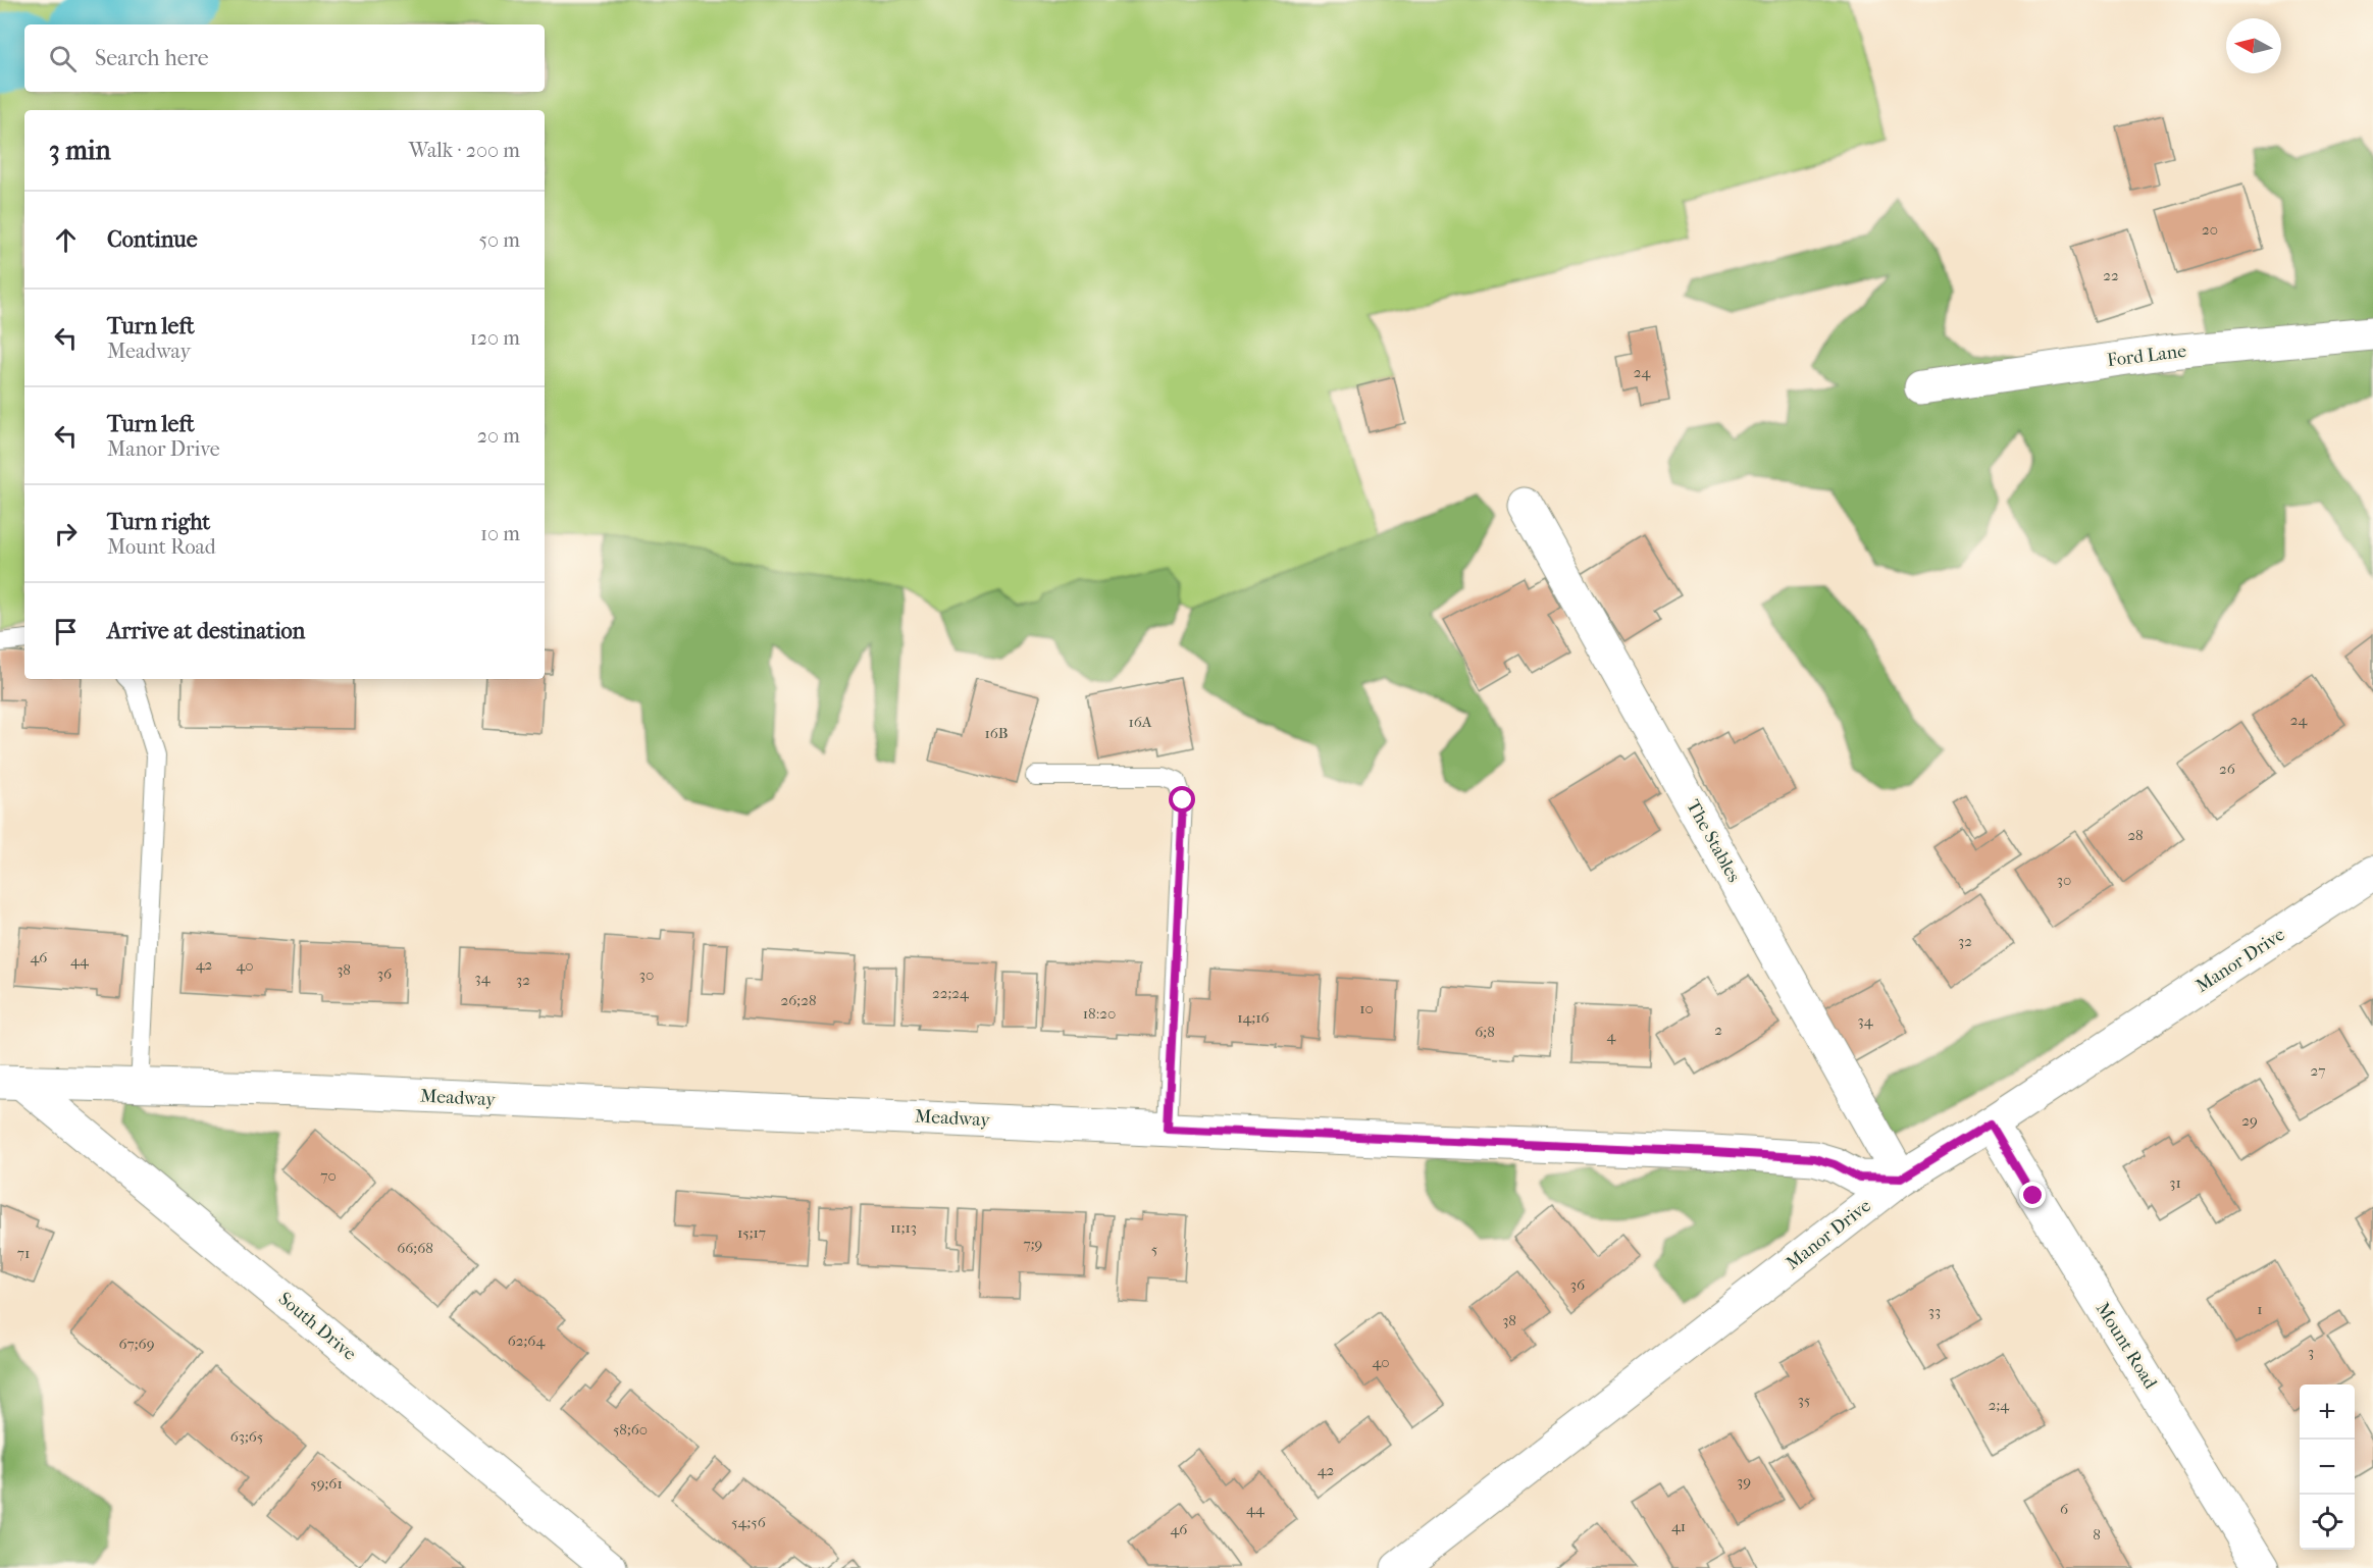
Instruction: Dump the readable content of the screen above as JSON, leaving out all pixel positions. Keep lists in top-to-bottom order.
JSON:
{
  "streets": {
    "street": [
      "Ford Lane",
      "The Stables",
      "Manor Drive",
      "Meadway",
      "South Drive",
      "Mount Road"
    ]
  },
  "crossings": [
    ["The Stables", "Manor Drive"],
    ["The Stables", "Meadway"],
    ["Manor Drive", "Meadway"],
    ["Manor Drive", "Mount Road"],
    ["Meadway", "South Drive"]
  ],
  "house_numbers": [
    "20",
    "22",
    "24",
    "24",
    "16A",
    "16B",
    "26",
    "28",
    "30",
    "32",
    "46",
    "44",
    "42",
    "40",
    "38",
    "36",
    "30",
    "34",
    "32",
    "22;24",
    "26;28",
    "10",
    "18:20",
    "14;16",
    "34",
    "2",
    "6;8",
    "4",
    "27",
    "29",
    "70",
    "31",
    "11;13",
    "15;17",
    "7;9",
    "66;68",
    "5",
    "71",
    "36",
    "1",
    "33",
    "38",
    "62;64",
    "67;69",
    "3",
    "40",
    "35",
    "2;4",
    "58;60",
    "63;65",
    "42",
    "39",
    "59;61",
    "44",
    "6",
    "54;56",
    "41",
    "46",
    "8"
  ],
  "north": "left",
  "page": {
    "search": "Search here",
    "heading": ["3 min", "Walk · 200 m"],
    "list": [
      ["Continue", "50 m"],
      ["Turn left", "Meadway", "120 m"],
      ["Turn left", "Manor Drive", "20 m"],
      ["Turn right", "Mount Road", "10 m"],
      "Arrive at destination"
    ],
    "map_buttons": ["+", "−"]
  }
}
